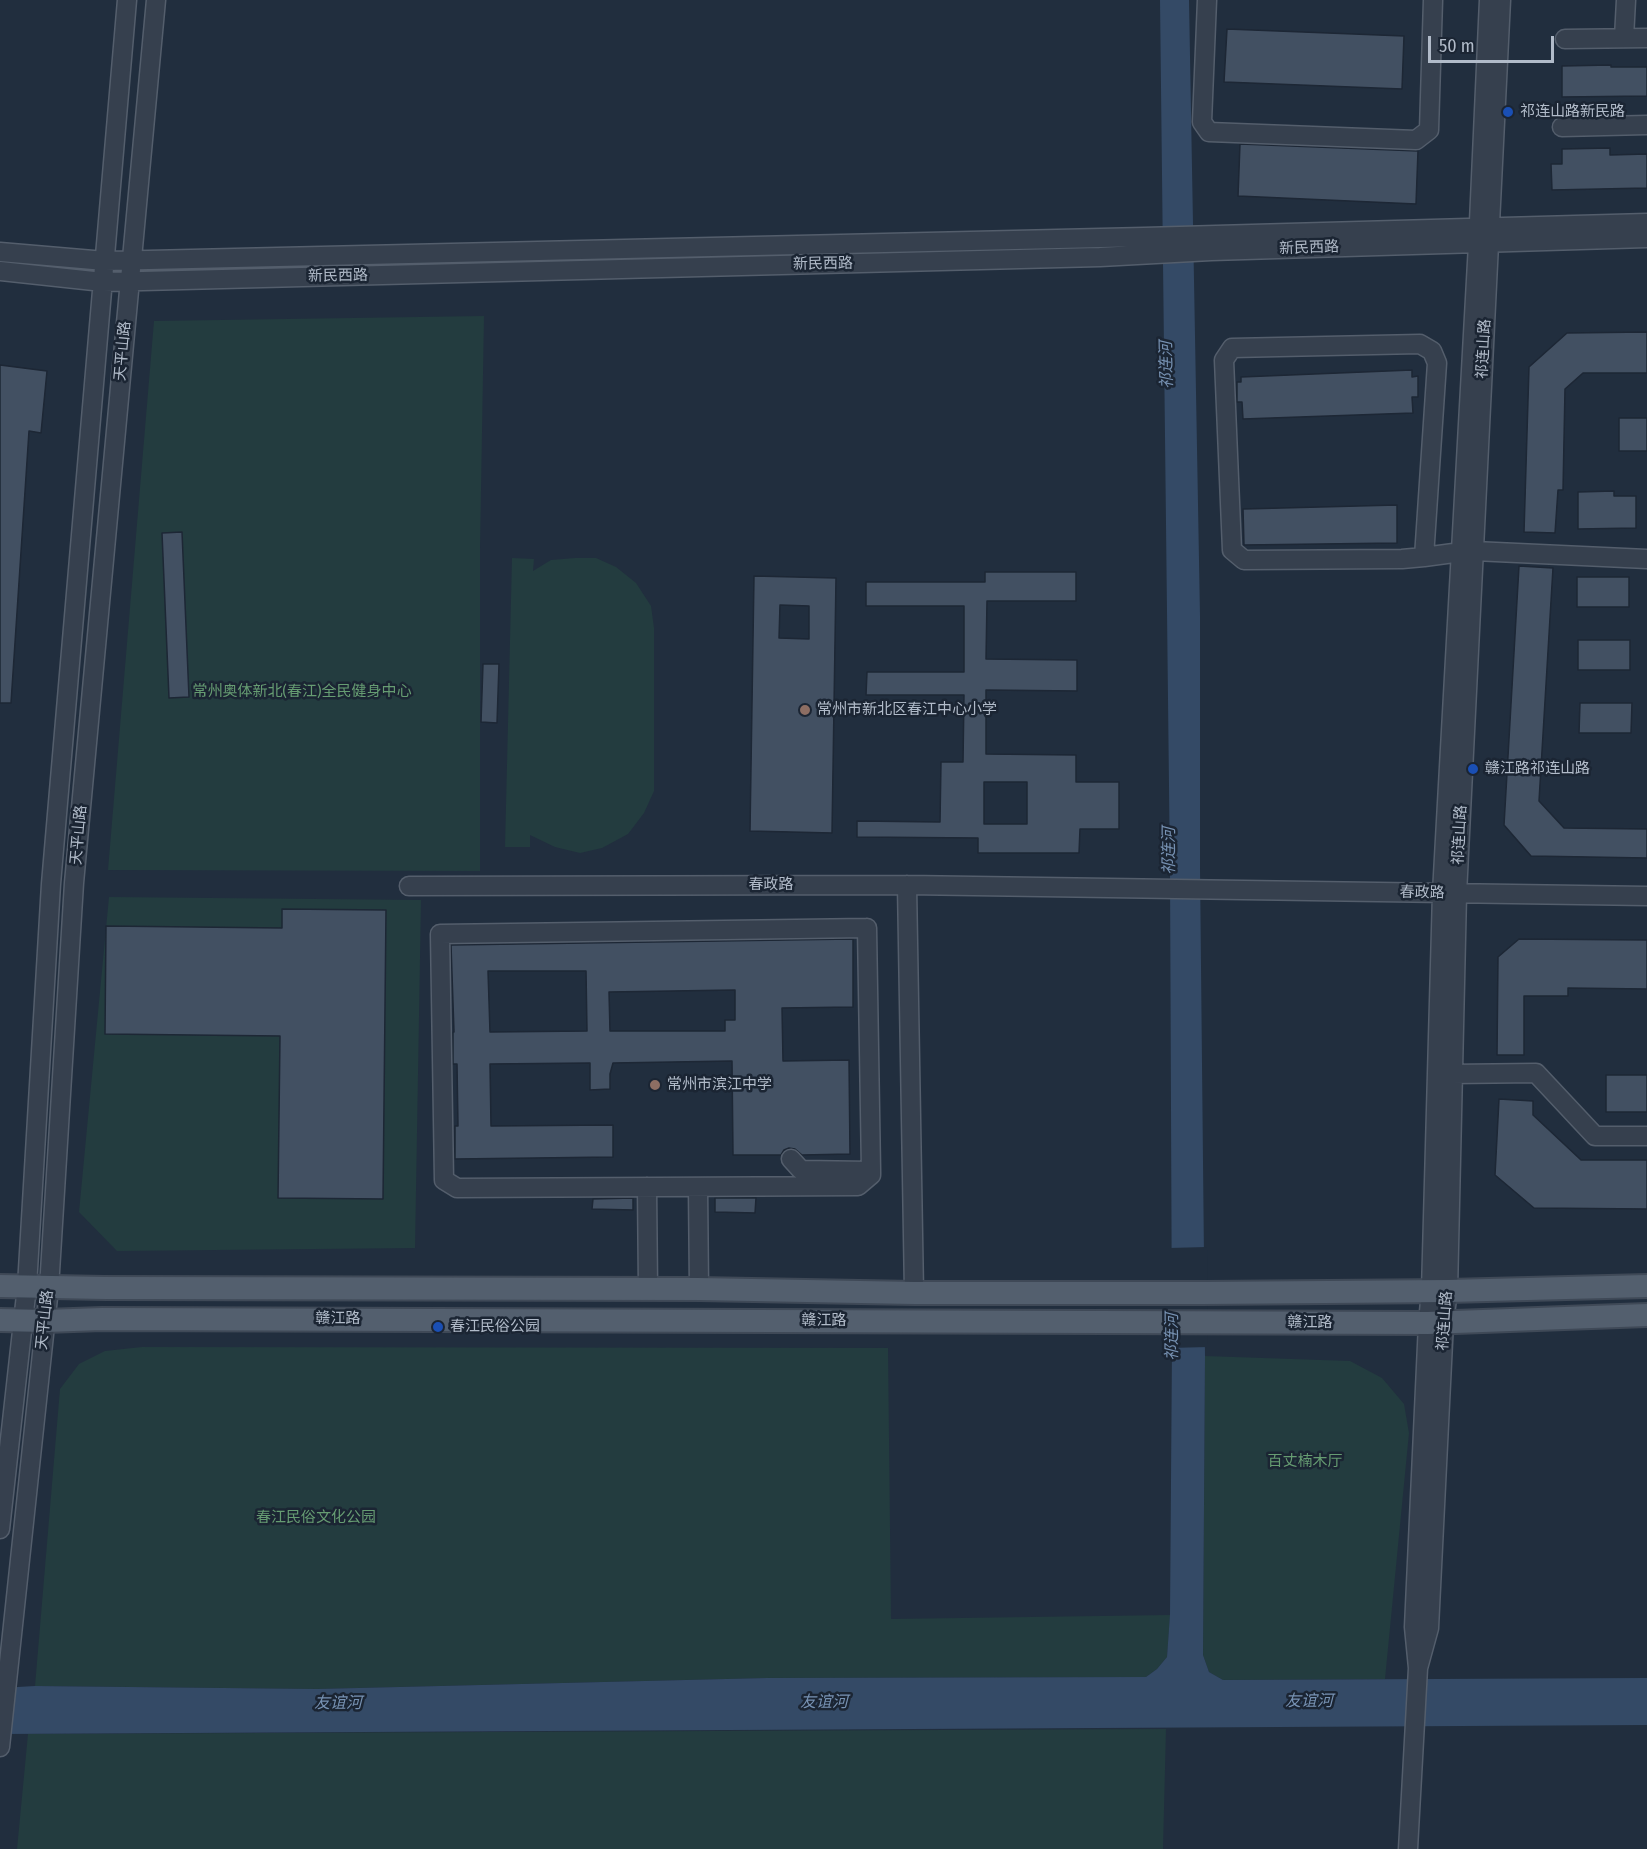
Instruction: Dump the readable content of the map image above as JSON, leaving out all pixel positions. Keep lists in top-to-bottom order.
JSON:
{
  "streets": {
    "main road": ["赣江路"],
    "street": [
      "新民西路",
      "祁连山路",
      "天平山路",
      "春政路"
    ]
  },
  "crossings": [
    ["新民西路", "祁连山路"],
    ["新民西路", "天平山路"],
    ["祁连山路", "春政路"],
    ["祁连山路", "赣江路"],
    ["天平山路", "赣江路"]
  ],
  "water": ["祁连河", "友谊河"],
  "parks": ["常州奥体新北(春江)全民健身中心", "百丈楠木厅", "春江民俗文化公园"],
  "places": [
    "祁连山路新民路",
    "常州市新北区春江中心小学",
    "赣江路祁连山路",
    "常州市滨江中学",
    "春江民俗公园"
  ],
  "scale_bar": "50 m"
}
